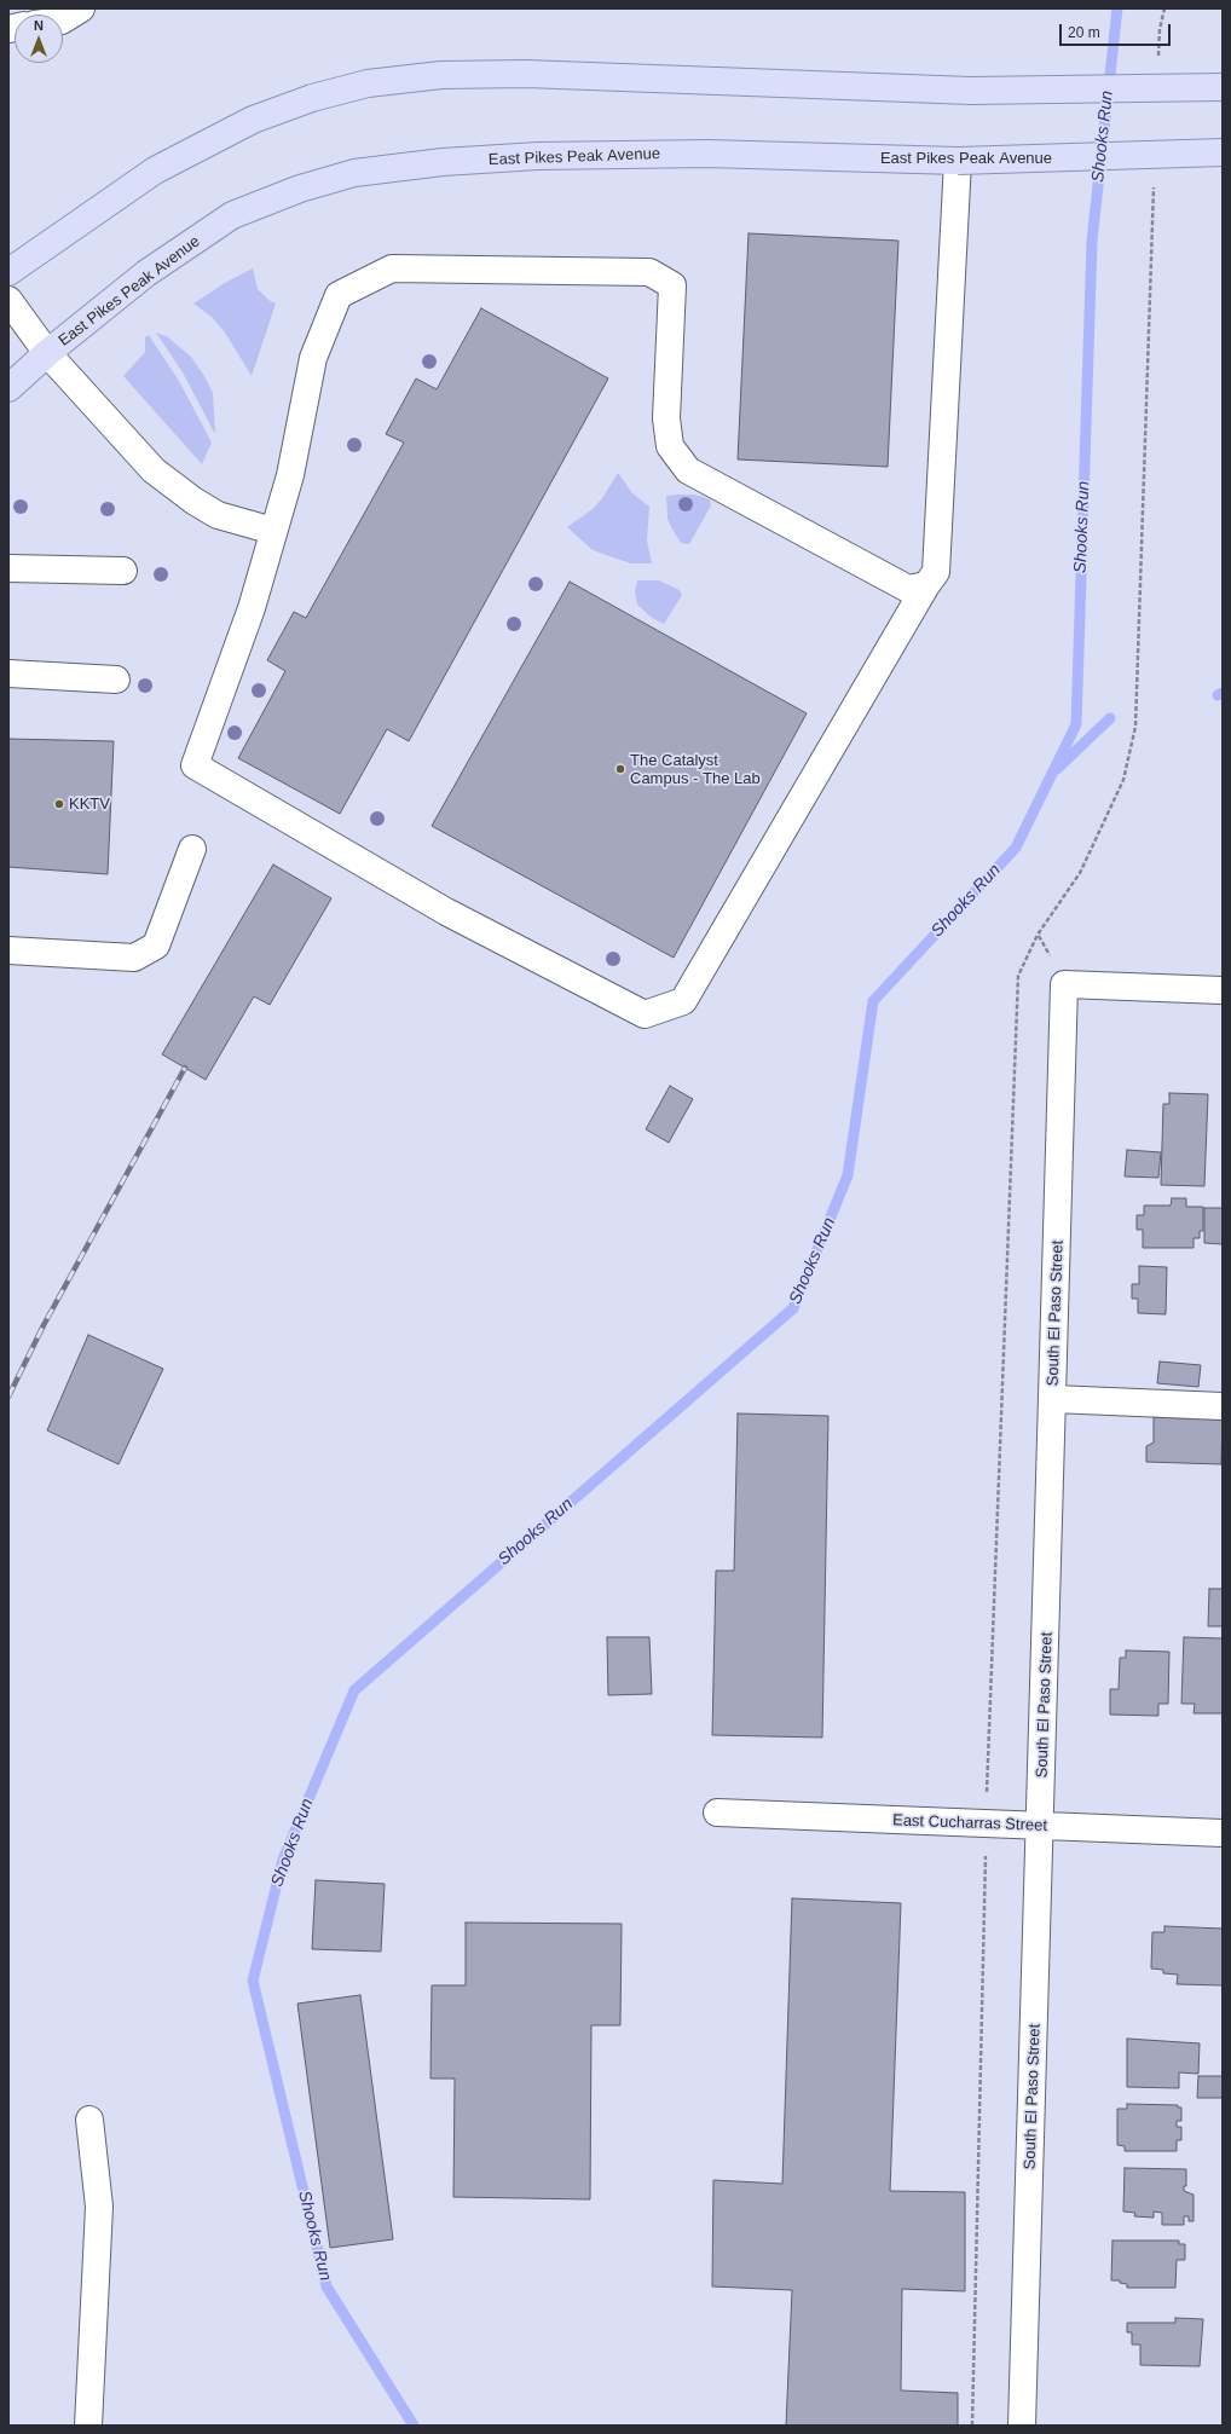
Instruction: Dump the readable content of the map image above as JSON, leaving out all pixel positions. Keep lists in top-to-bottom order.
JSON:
{
  "streets": {
    "main road": ["East Pikes Peak Avenue"],
    "street": ["South El Paso Street", "East Cucharras Street"]
  },
  "crossings": [
    ["South El Paso Street", "East Cucharras Street"]
  ],
  "water": ["Shooks Run"],
  "places": ["The Catalyst Campus - The Lab", "KKTV"],
  "scale_bar": "20 m",
  "north": "top"
}
